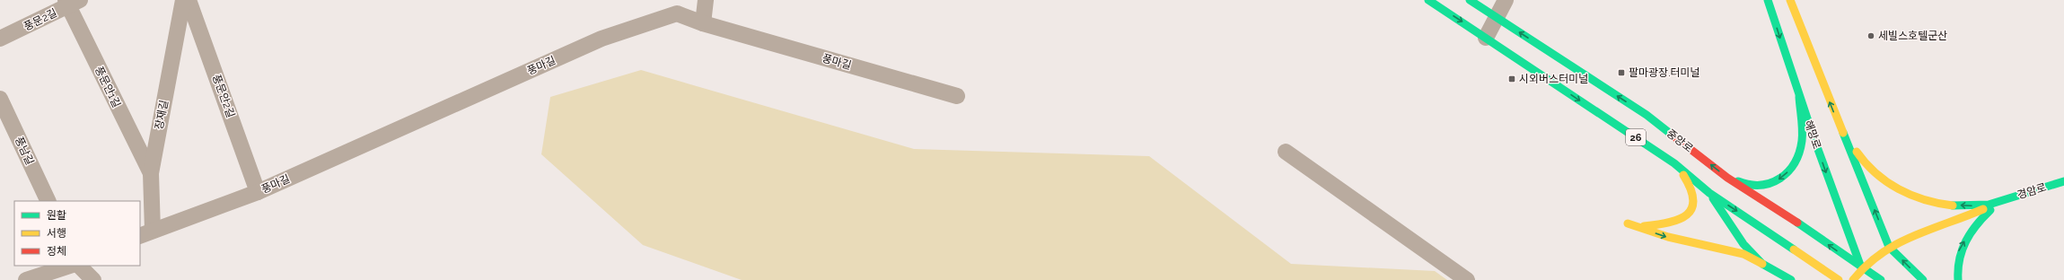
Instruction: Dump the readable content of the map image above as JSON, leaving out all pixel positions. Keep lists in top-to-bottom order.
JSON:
{
  "streets": {
    "main road": [
      "해망로",
      "26",
      "중앙로",
      "경암로"
    ],
    "street": [
      "풍문2길",
      "풍마길",
      "풍문안1길",
      "풍문안2길",
      "장재길",
      "풍남길"
    ]
  },
  "crossings": [
    ["풍문2길", "풍문안1길"],
    ["풍마길", "풍문안2길"],
    ["풍마길", "장재길"],
    ["풍문안1길", "장재길"],
    ["해망로", "26"],
    ["해망로", "중앙로"],
    ["26", "중앙로"]
  ],
  "places": {
    "other": ["세빌스호텔군산"],
    "transit": ["팔마광장.터미널", "시외버스터미널"]
  },
  "legend": ["원활", "서행", "정체"]
}
